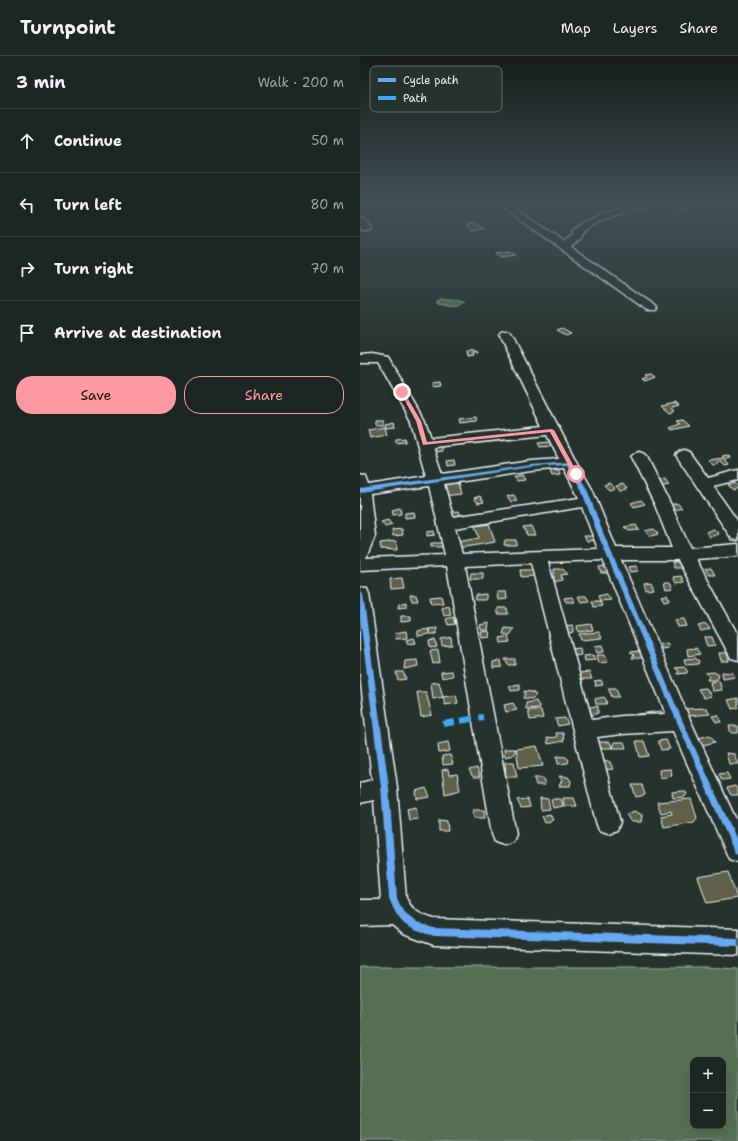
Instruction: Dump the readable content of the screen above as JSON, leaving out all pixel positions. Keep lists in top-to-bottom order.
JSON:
{
  "legend": ["Cycle path", "Path"],
  "page": {
    "header": "Turnpoint",
    "nav": ["Map", "Layers", "Share"],
    "heading": ["3 min", "Walk · 200 m"],
    "list": [
      ["Continue", "50 m"],
      ["Turn left", "80 m"],
      ["Turn right", "70 m"],
      "Arrive at destination"
    ],
    "buttons": ["Save", "Share"],
    "map_buttons": ["+", "−"]
  }
}
